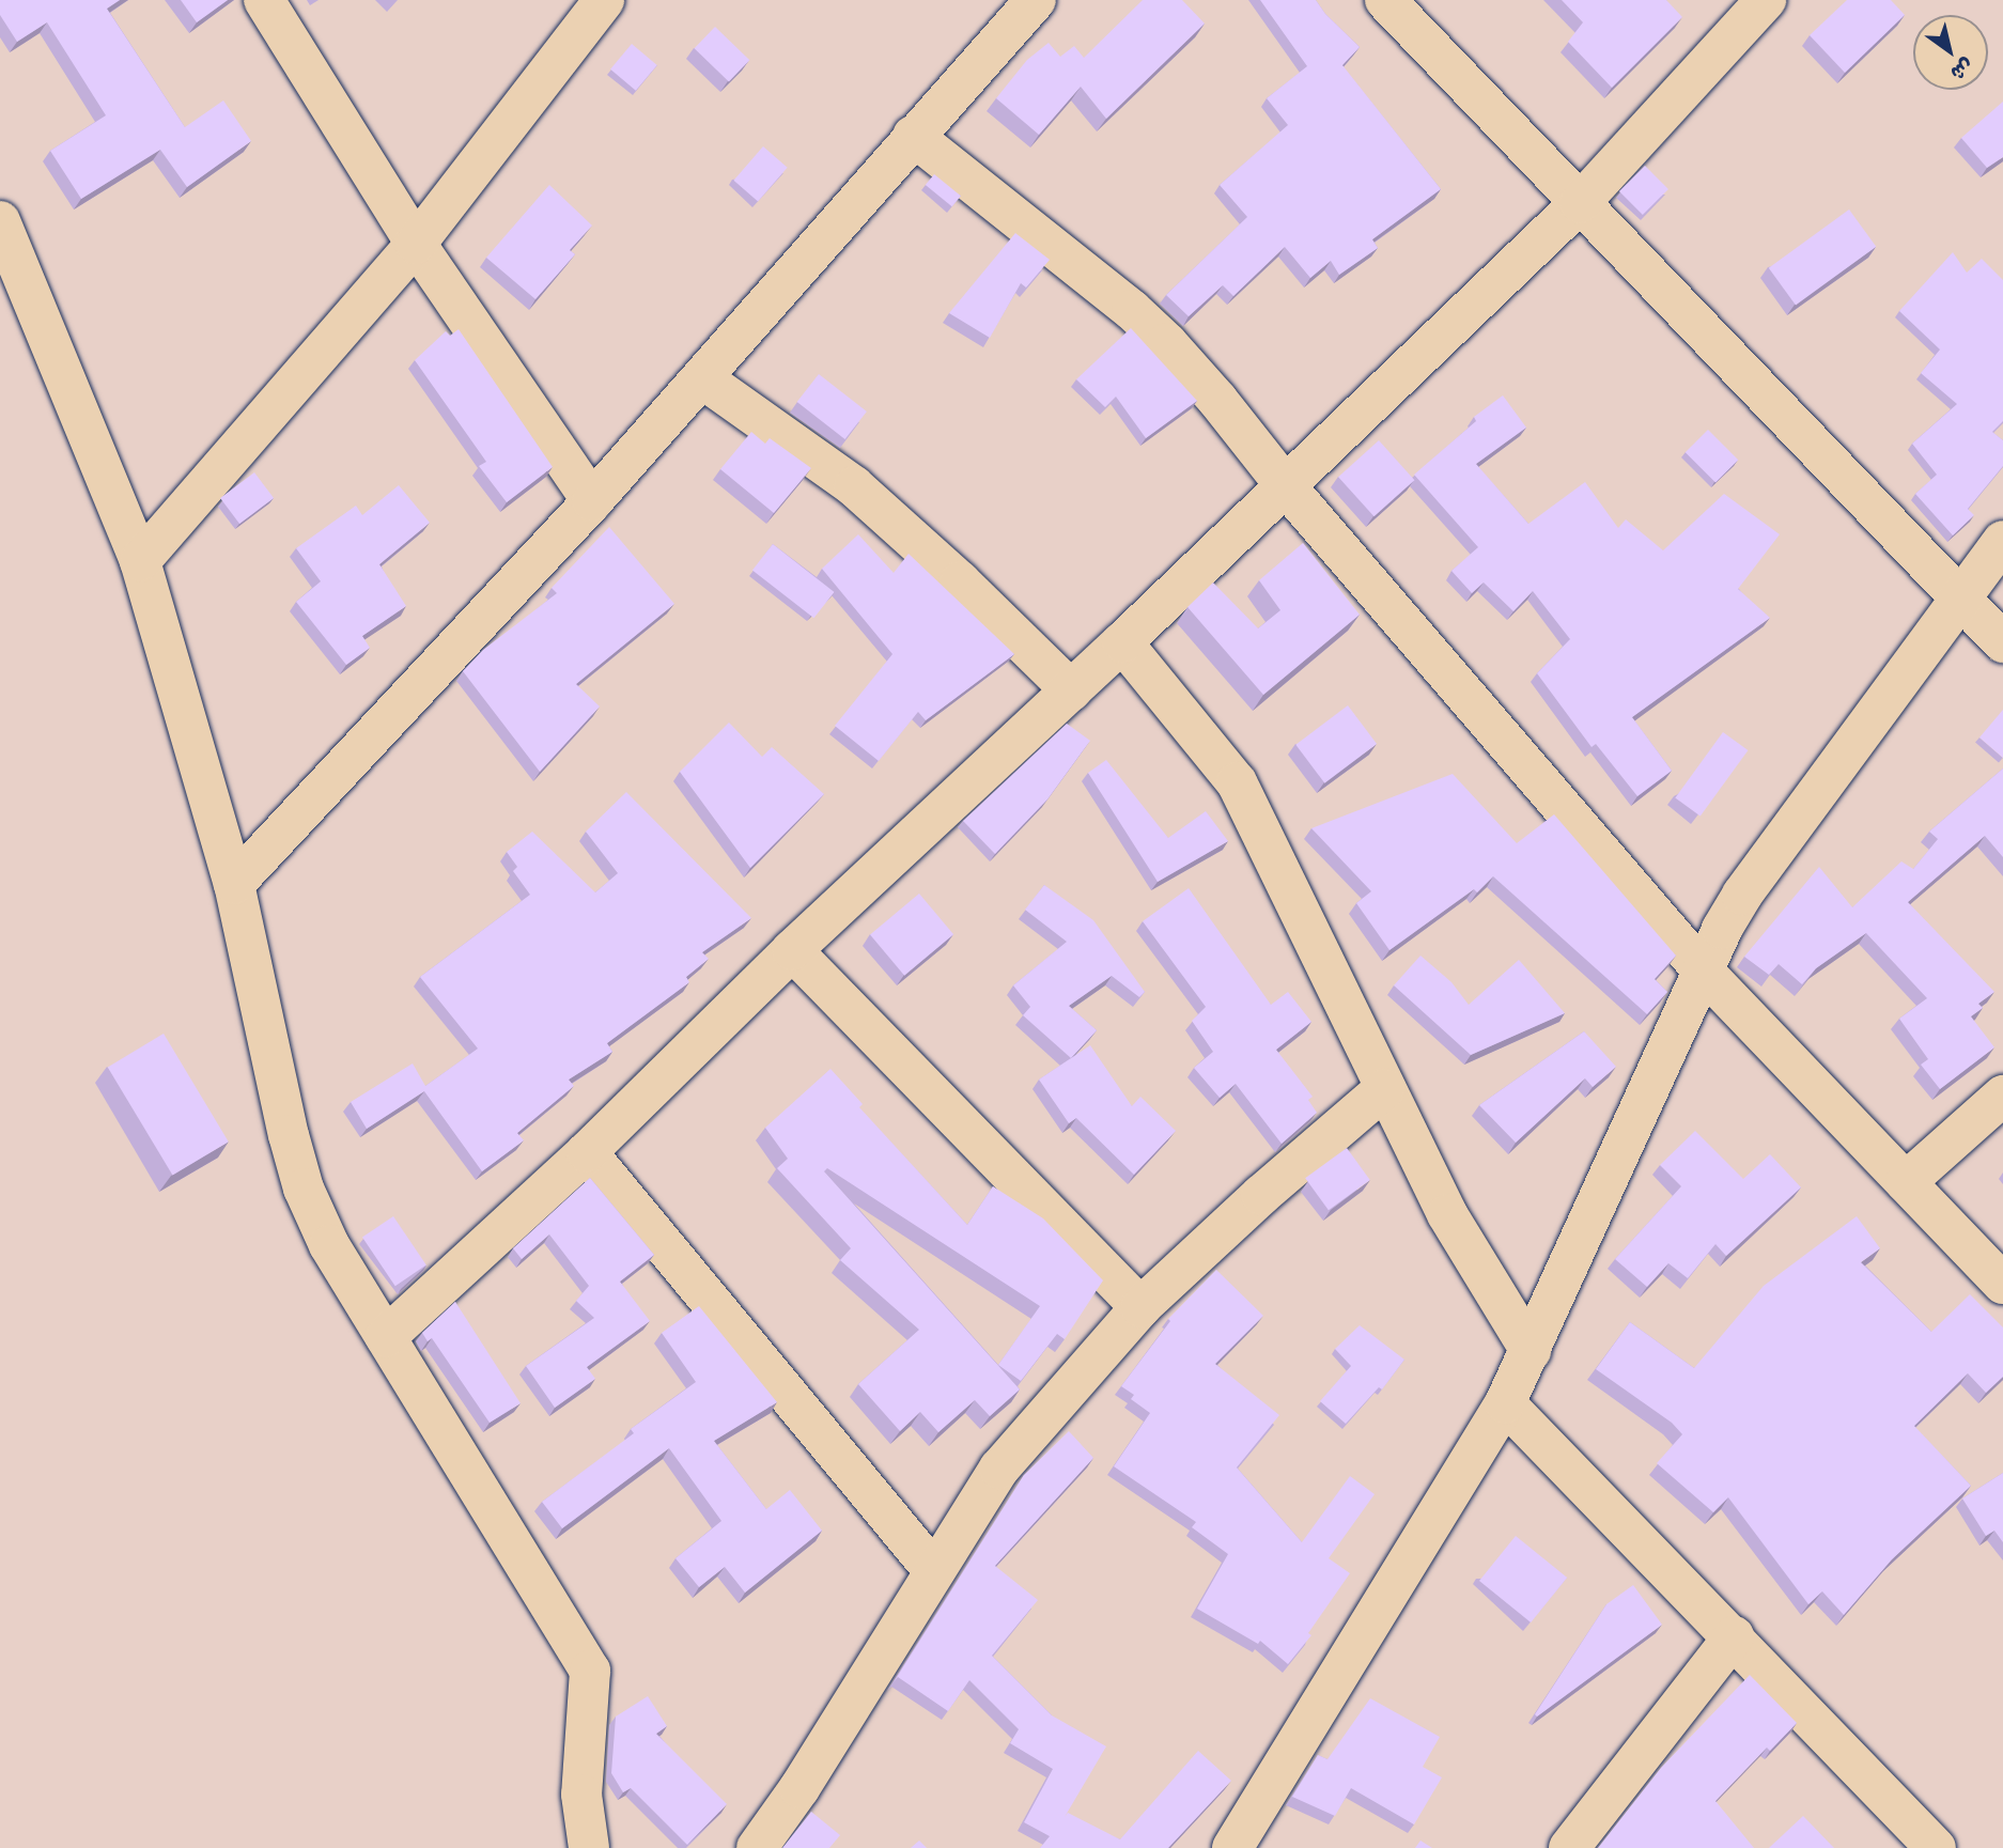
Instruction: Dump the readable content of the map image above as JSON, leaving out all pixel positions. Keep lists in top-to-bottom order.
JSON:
{
  "north": "bottom right"
}
